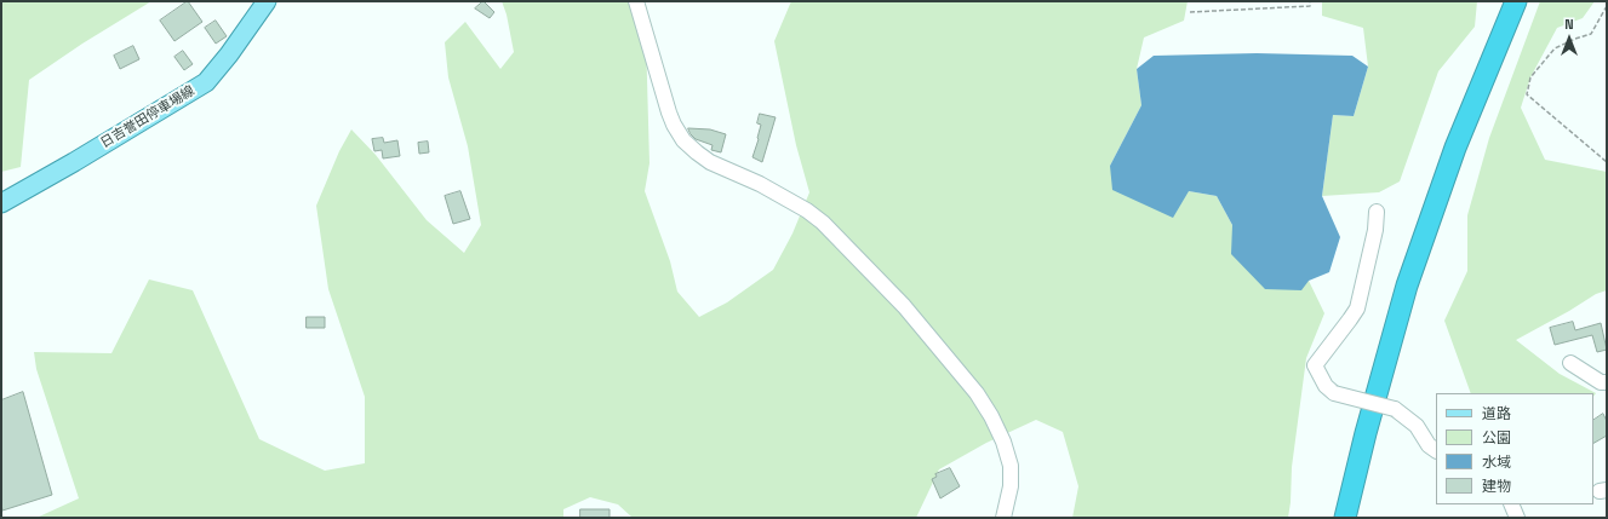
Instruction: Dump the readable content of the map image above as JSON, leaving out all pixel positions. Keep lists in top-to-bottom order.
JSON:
{
  "streets": {
    "main road": ["日吉誉田停車場線"]
  },
  "legend": [
    "道路",
    "公園",
    "水域",
    "建物"
  ],
  "north": "top"
}
